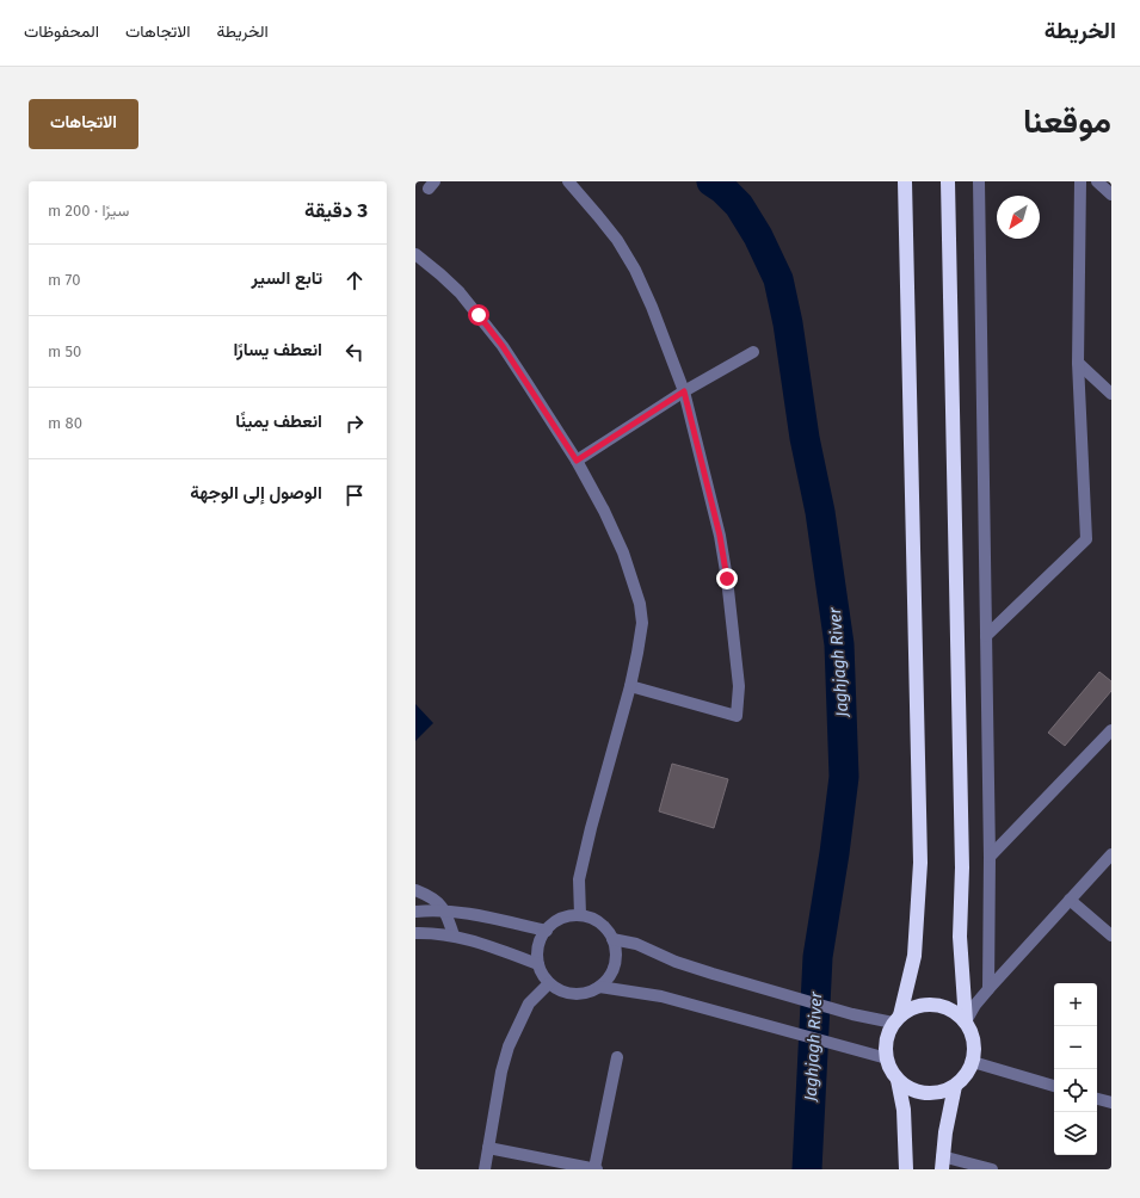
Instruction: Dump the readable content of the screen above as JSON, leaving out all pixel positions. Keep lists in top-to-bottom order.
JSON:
{
  "water": ["Jaghjagh River"],
  "north": "bottom left",
  "page": {
    "header": "الخريطة",
    "nav": ["الخريطة", "الاتجاهات", "المحفوظات"],
    "title": "موقعنا",
    "buttons": "الاتجاهات",
    "heading": ["3 دقيقة", "سيرًا · 200 m"],
    "list": [
      ["تابع السير", "70 m"],
      ["انعطف يسارًا", "50 m"],
      ["انعطف يمينًا", "80 m"],
      "الوصول إلى الوجهة"
    ],
    "map_buttons": ["+", "−"]
  }
}
